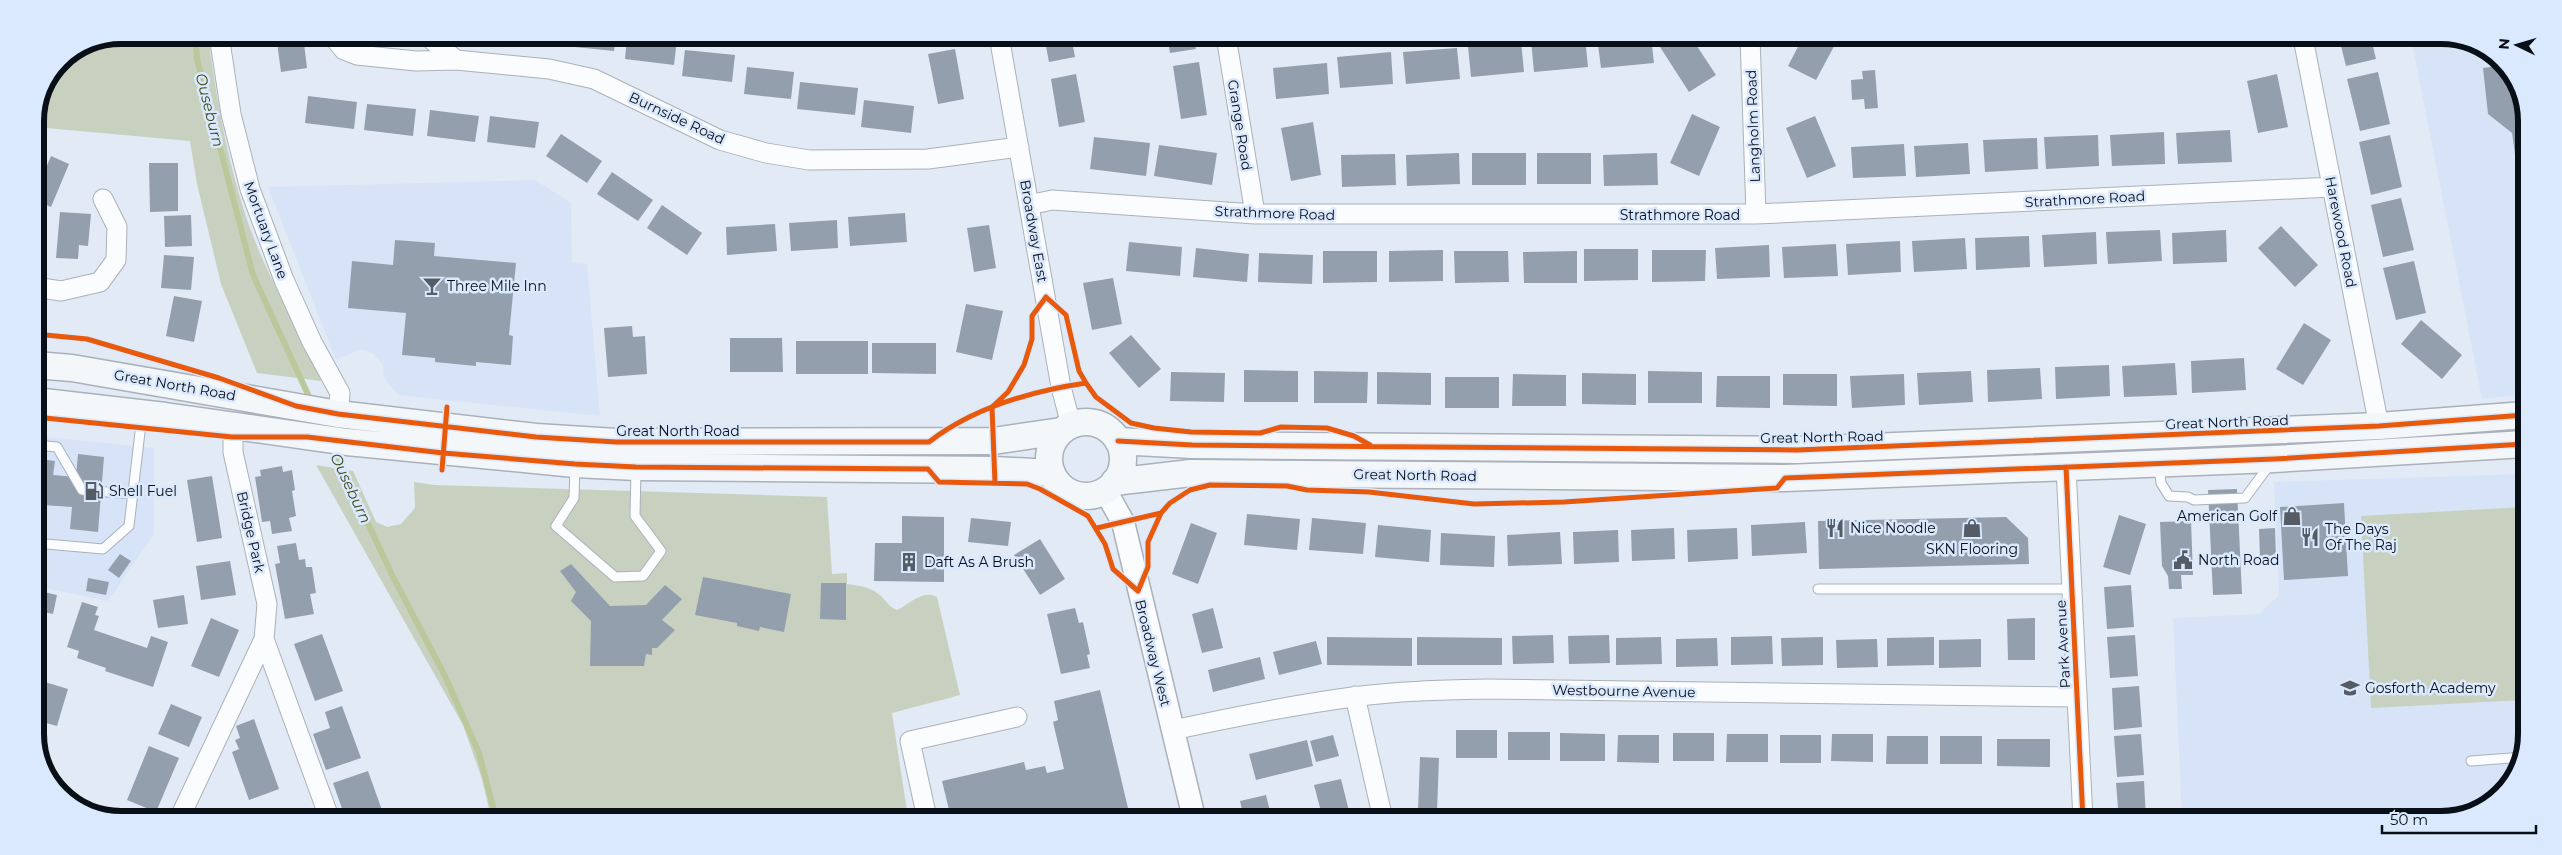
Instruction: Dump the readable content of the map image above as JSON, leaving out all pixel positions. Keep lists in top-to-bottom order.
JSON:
{
  "streets": {
    "main road": ["Great North Road"],
    "street": [
      "Burnside Road",
      "Grange Road",
      "Langholm Road",
      "Strathmore Road",
      "Mortuary Lane",
      "Broadway East",
      "Harewood Road",
      "Bridge Park",
      "Park Avenue",
      "Broadway West",
      "Westbourne Avenue"
    ]
  },
  "crossings": [
    ["Burnside Road", "Broadway East"],
    ["Grange Road", "Strathmore Road"],
    ["Langholm Road", "Strathmore Road"],
    ["Strathmore Road", "Broadway East"],
    ["Strathmore Road", "Harewood Road"],
    ["Mortuary Lane", "Great North Road"],
    ["Broadway East", "Great North Road"],
    ["Broadway East", "Broadway West"],
    ["Harewood Road", "Great North Road"],
    ["Great North Road", "Park Avenue"],
    ["Great North Road", "Broadway West"],
    ["Park Avenue", "Westbourne Avenue"],
    ["Broadway West", "Westbourne Avenue"]
  ],
  "water": ["Ouseburn"],
  "places": {
    "bar": ["Three Mile Inn"],
    "fuel station": ["Shell Fuel"],
    "shop": ["American Golf", "SKN Flooring"],
    "restaurant": ["Nice Noodle", "The Days Of The Raj"],
    "public building": ["North Road"],
    "building": ["Daft As A Brush"],
    "school or university": ["Gosforth Academy"]
  },
  "scale_bar": "50 m",
  "north": "left"
}
